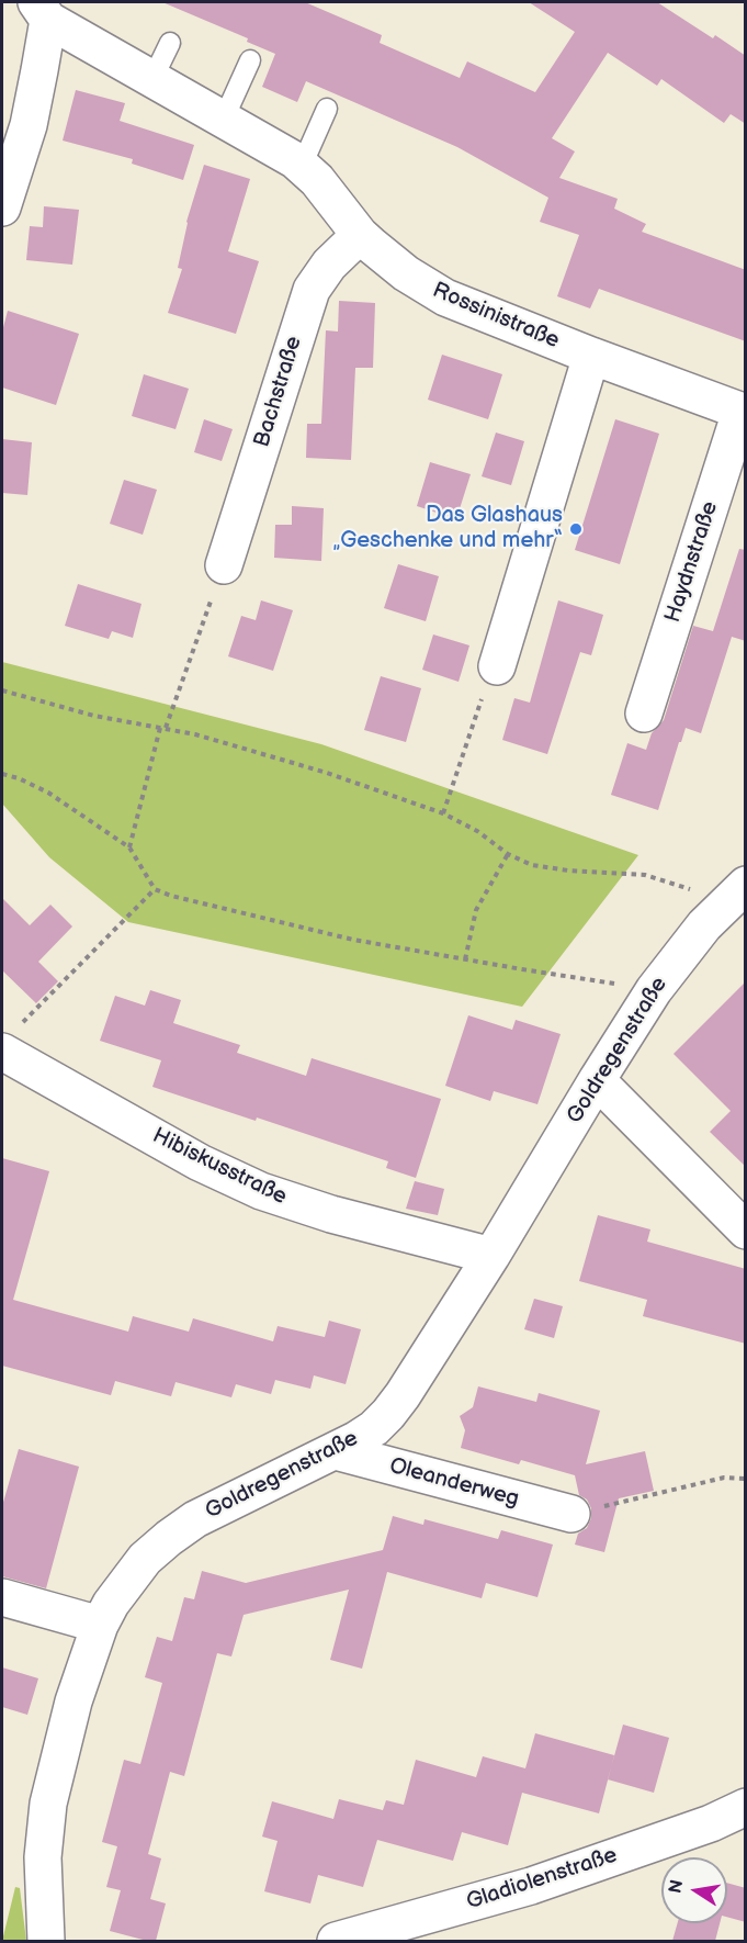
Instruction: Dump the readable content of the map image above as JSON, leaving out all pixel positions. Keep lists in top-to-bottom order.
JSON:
{
  "streets": {
    "street": [
      "Rossinistraße",
      "Bachstraße",
      "Haydnstraße",
      "Goldregenstraße",
      "Hibiskusstraße",
      "Oleanderweg",
      "Gladiolenstraße"
    ]
  },
  "crossings": [
    ["Rossinistraße", "Bachstraße"],
    ["Rossinistraße", "Haydnstraße"],
    ["Goldregenstraße", "Hibiskusstraße"],
    ["Goldregenstraße", "Oleanderweg"]
  ],
  "places": ["Das Glashaus „Geschenke und mehr“"],
  "north": "left"
}
